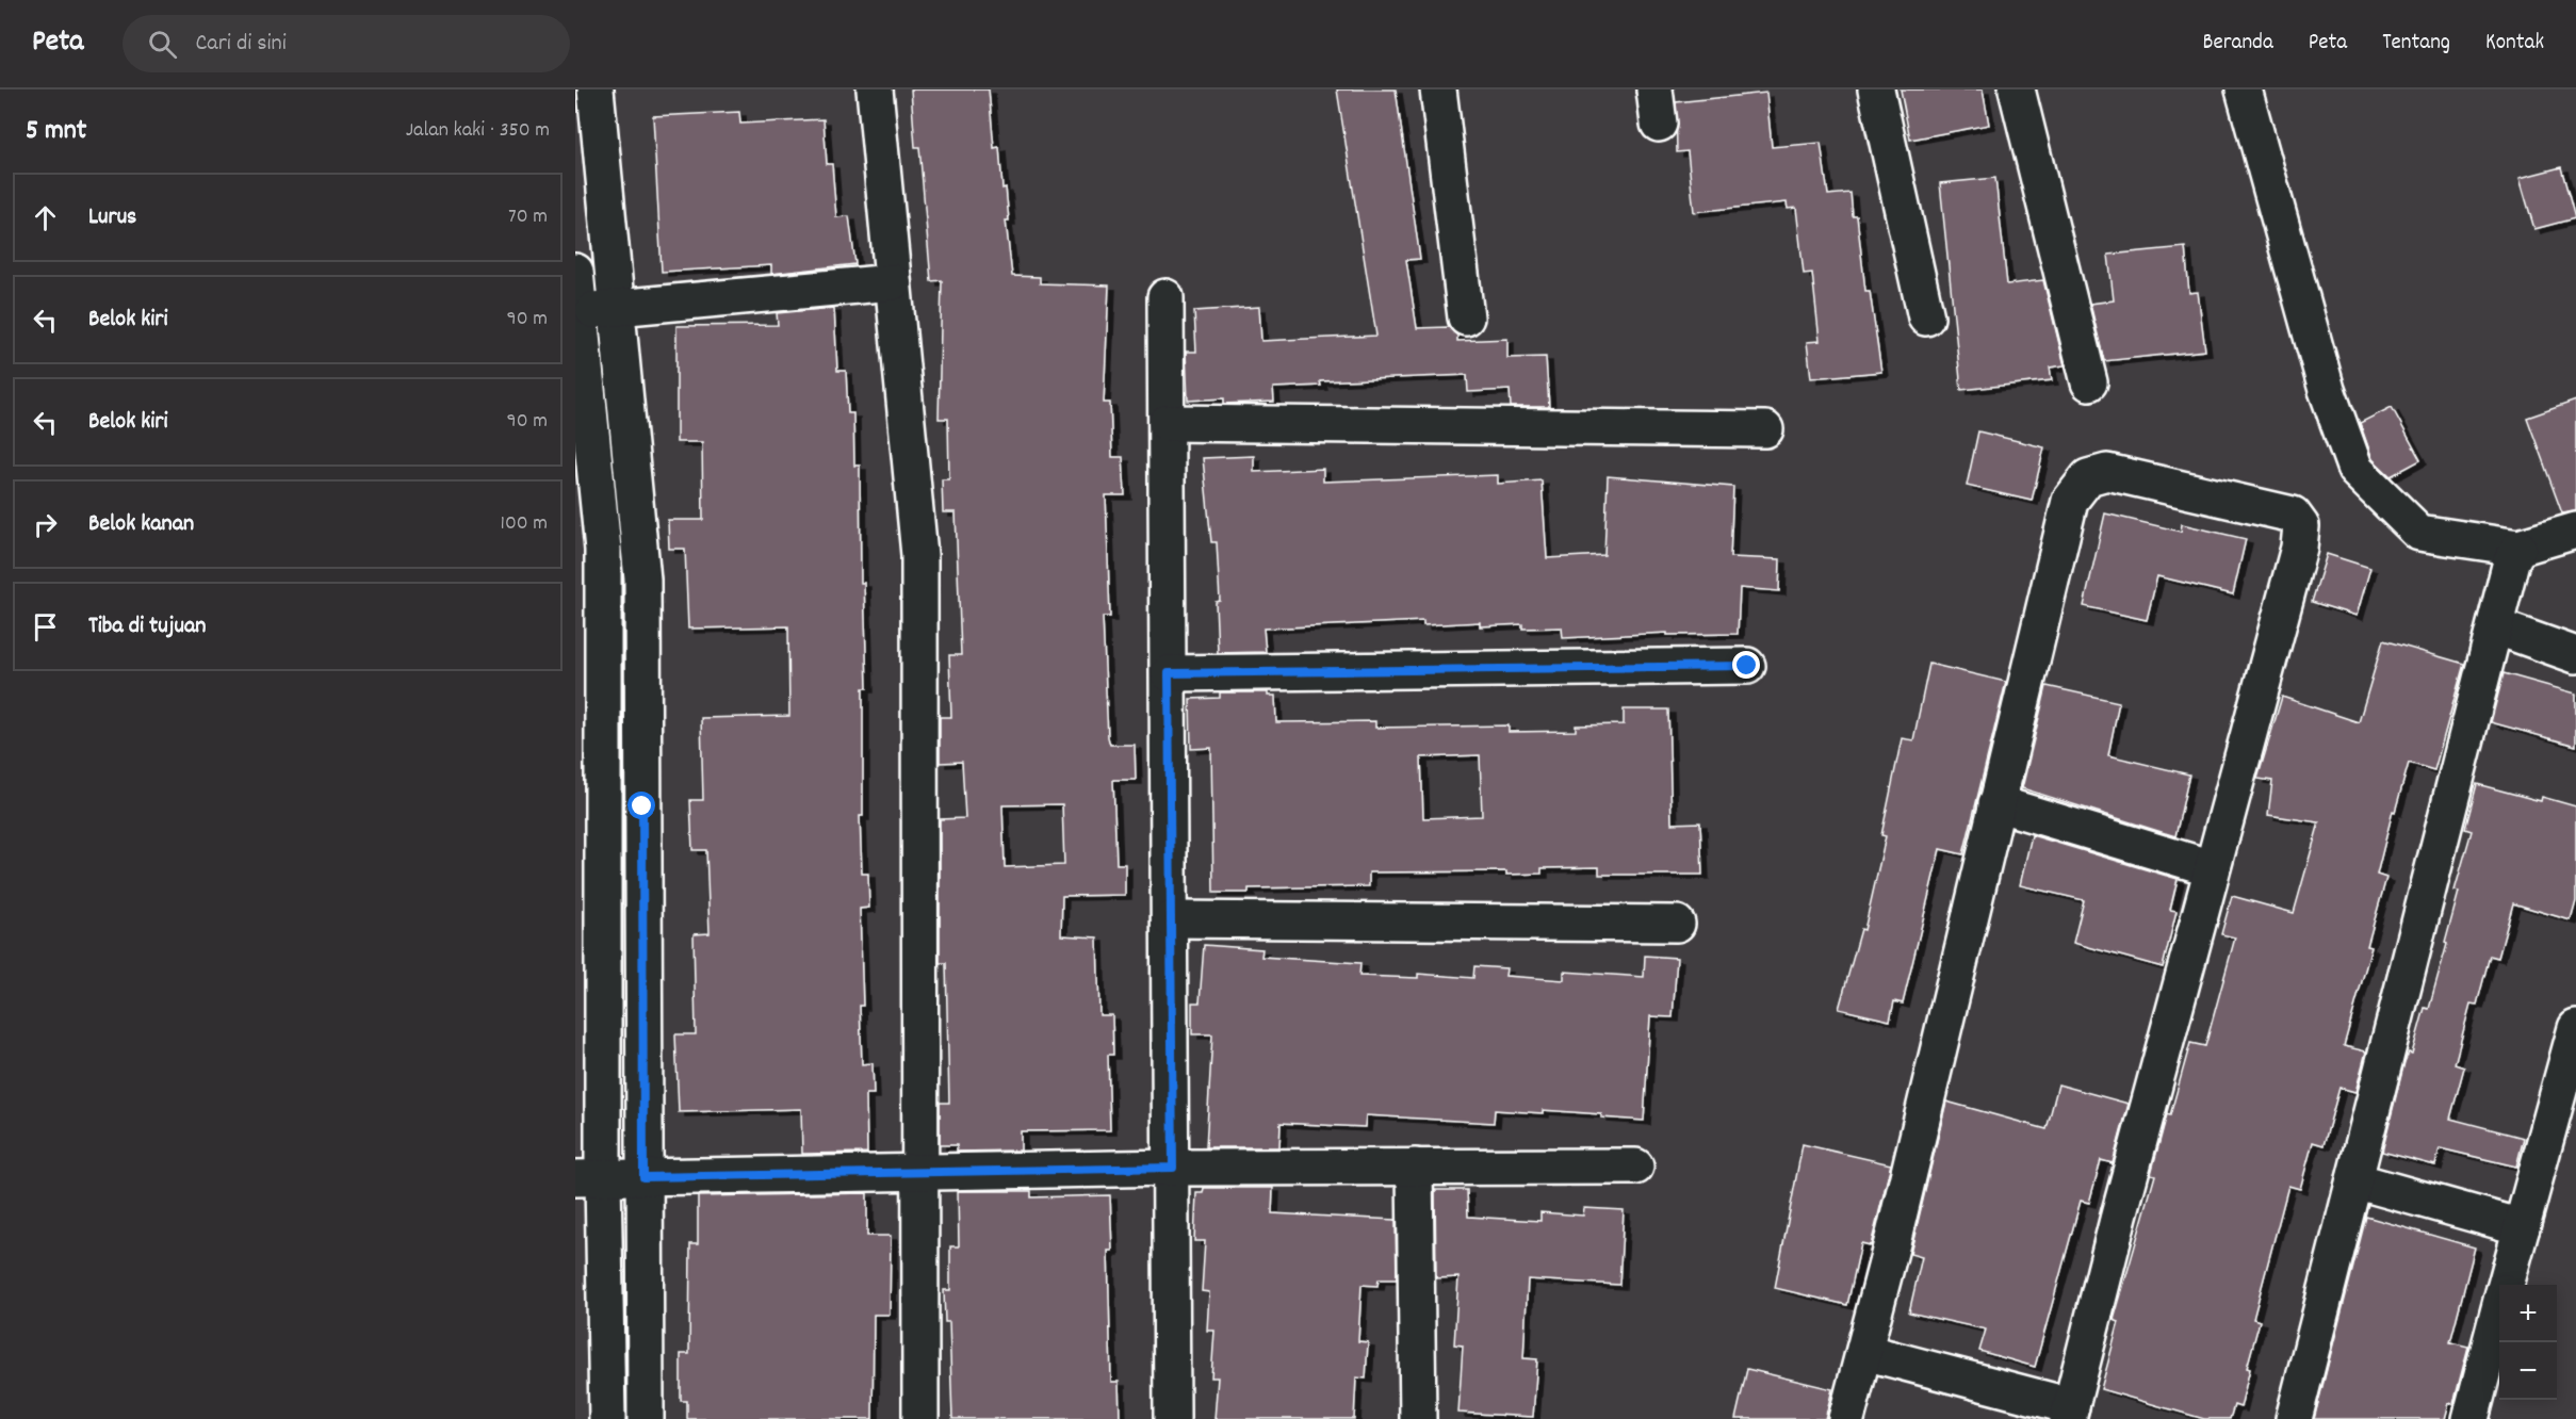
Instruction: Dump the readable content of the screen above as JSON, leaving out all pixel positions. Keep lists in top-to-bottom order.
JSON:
{
  "page": {
    "header": "Peta",
    "search": "Cari di sini",
    "nav": [
      "Beranda",
      "Peta",
      "Tentang",
      "Kontak"
    ],
    "heading": ["5 mnt", "Jalan kaki · 350 m"],
    "list": [
      ["Lurus", "70 m"],
      ["Belok kiri", "90 m"],
      ["Belok kiri", "90 m"],
      ["Belok kanan", "100 m"],
      "Tiba di tujuan"
    ],
    "map_buttons": ["+", "−"]
  }
}
